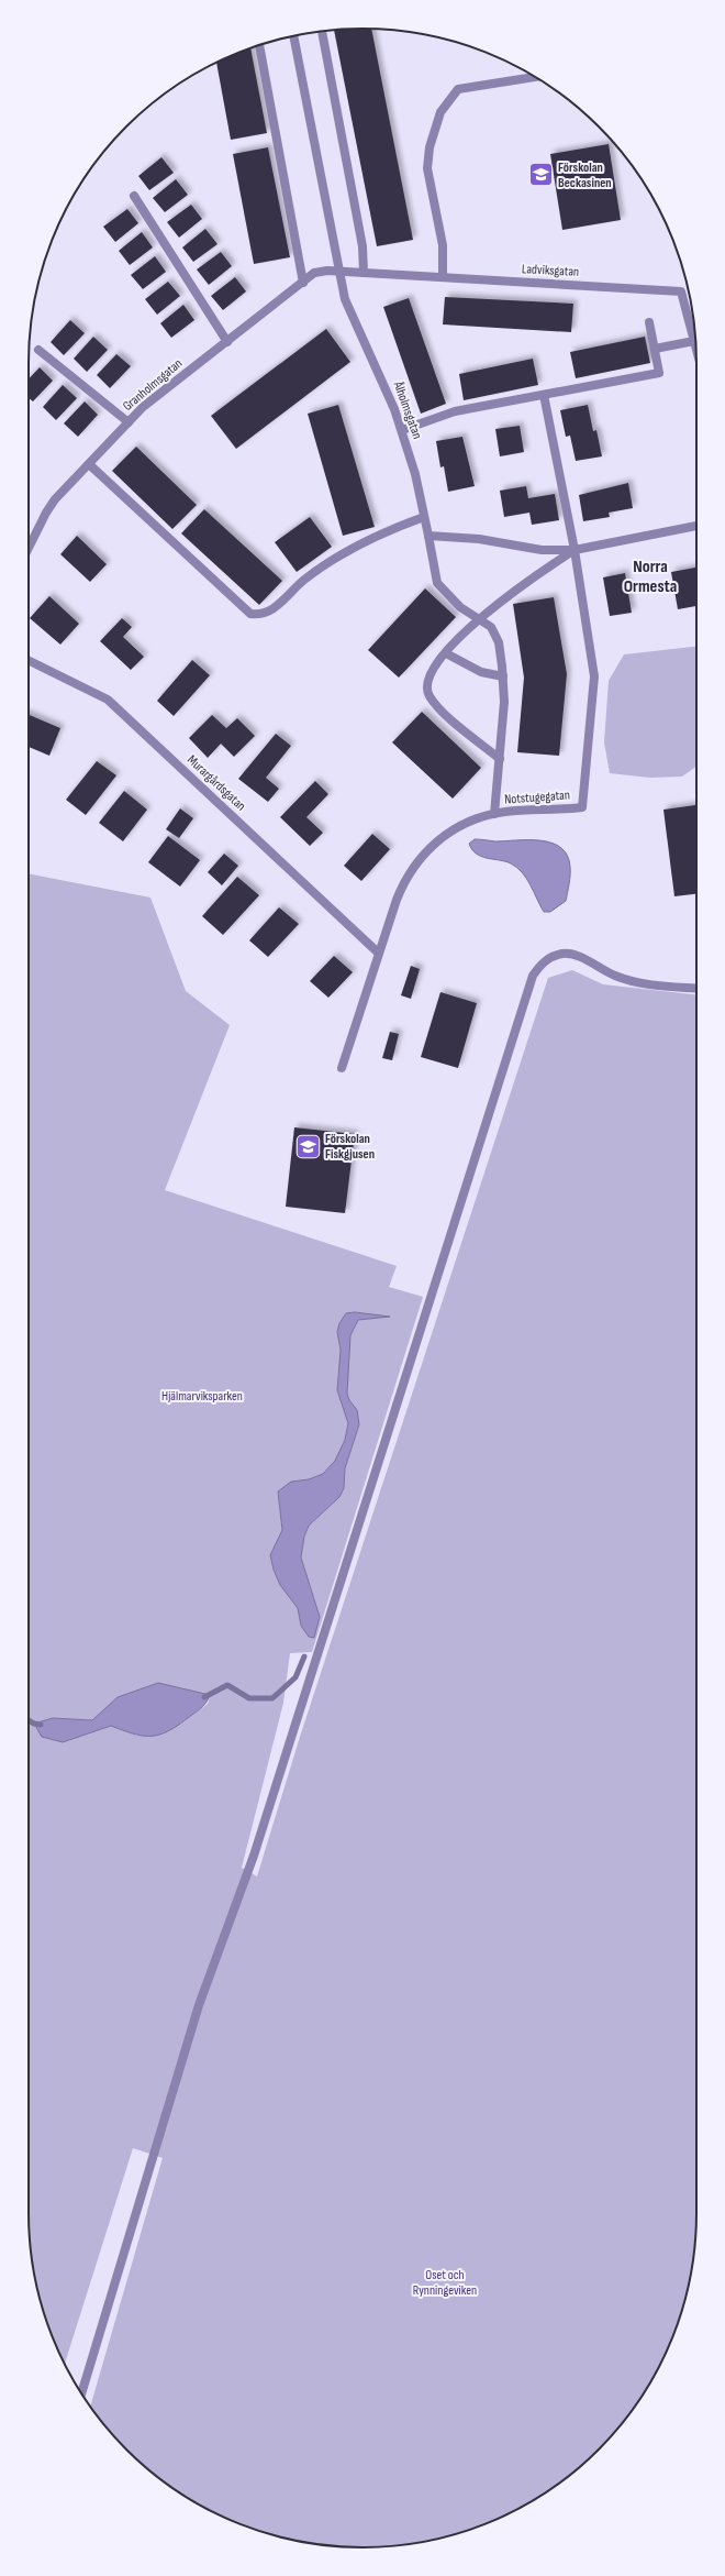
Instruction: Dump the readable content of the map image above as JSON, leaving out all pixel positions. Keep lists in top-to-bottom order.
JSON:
{
  "streets": {
    "street": [
      "Ladviksgatan",
      "Granholmsgatan",
      "Ålholmsgatan",
      "Murargårdsgatan",
      "Notstugegatan"
    ]
  },
  "crossings": [
    ["Ladviksgatan", "Granholmsgatan"],
    ["Ladviksgatan", "Ålholmsgatan"],
    ["Granholmsgatan", "Ålholmsgatan"],
    ["Ålholmsgatan", "Notstugegatan"],
    ["Murargårdsgatan", "Notstugegatan"]
  ],
  "districts": ["Norra Ormesta"],
  "parks": ["Hjälmarviksparken", "Oset och Rynningeviken"],
  "places": {
    "school or university": ["Förskolan Beckasinen", "Förskolan Fiskgjusen"]
  }
}
